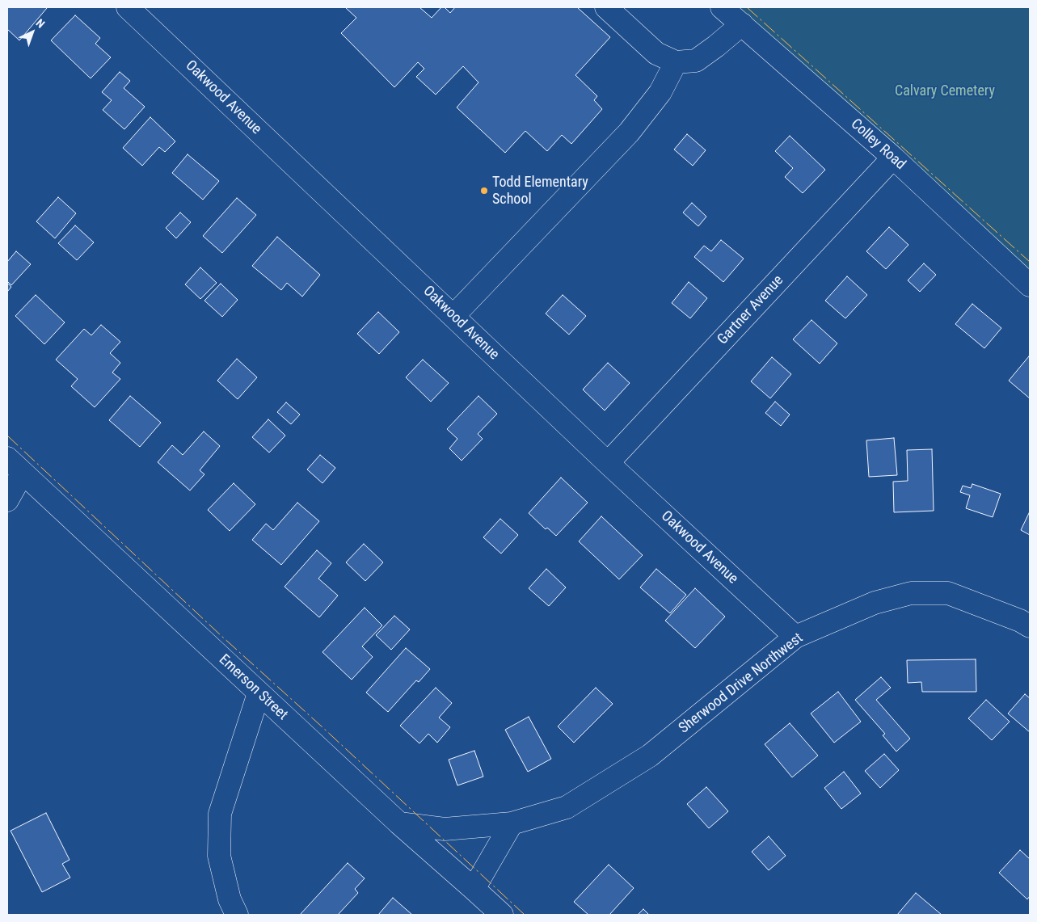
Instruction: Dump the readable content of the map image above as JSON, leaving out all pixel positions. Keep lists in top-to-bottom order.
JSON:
{
  "streets": {
    "street": [
      "Oakwood Avenue",
      "Colley Road",
      "Gartner Avenue",
      "Sherwood Drive Northwest",
      "Emerson Street"
    ]
  },
  "crossings": [
    ["Oakwood Avenue", "Gartner Avenue"],
    ["Oakwood Avenue", "Sherwood Drive Northwest"],
    ["Colley Road", "Gartner Avenue"],
    ["Sherwood Drive Northwest", "Emerson Street"]
  ],
  "parks": ["Calvary Cemetery"],
  "places": ["Todd Elementary School"],
  "north": "top right"
}
